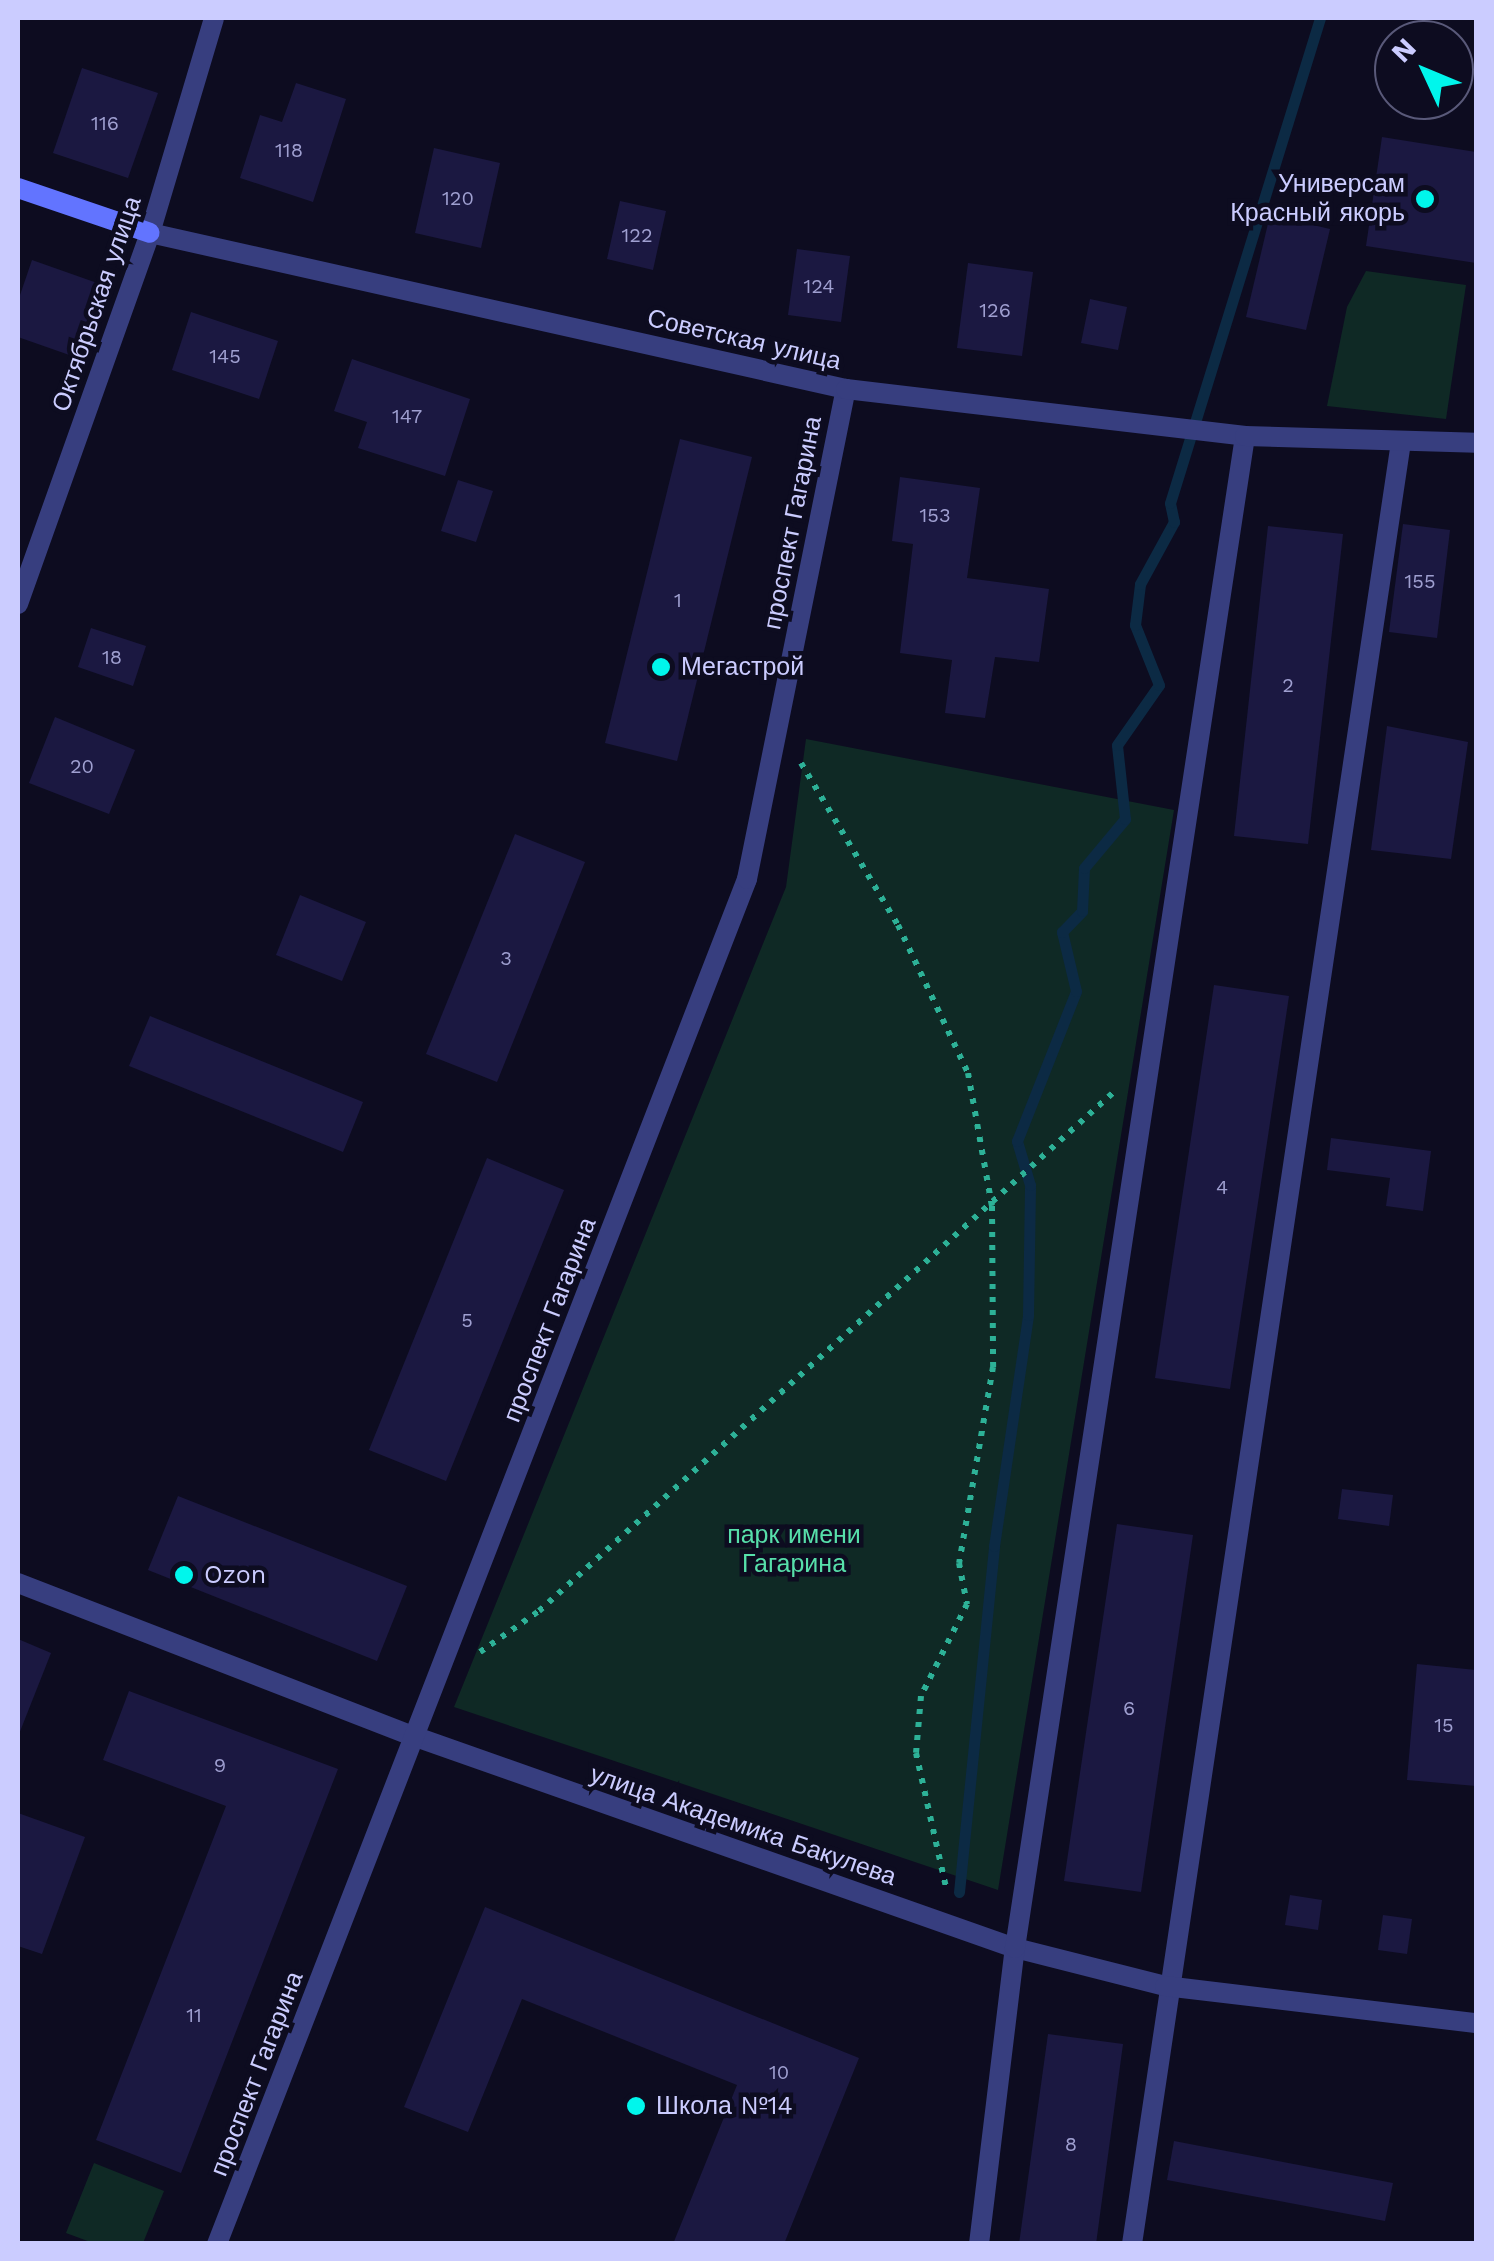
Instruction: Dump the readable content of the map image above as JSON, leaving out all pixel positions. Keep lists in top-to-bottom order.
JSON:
{
  "streets": {
    "main road": ["Советская улица"],
    "street": ["Октябрьская улица", "проспект Гагарина", "улица Академика Бакулева"]
  },
  "crossings": [
    ["Октябрьская улица", "Советская улица"],
    ["Советская улица", "проспект Гагарина"],
    ["проспект Гагарина", "улица Академика Бакулева"]
  ],
  "parks": ["парк имени Гагарина"],
  "places": [
    "Универсам Красный якорь",
    "Мегастрой",
    "Ozon",
    "Школа №14"
  ],
  "house_numbers": [
    "116",
    "118",
    "120",
    "122",
    "124",
    "126",
    "145",
    "147",
    "153",
    "155",
    "1",
    "18",
    "2",
    "20",
    "3",
    "4",
    "5",
    "6",
    "15",
    "9",
    "11",
    "10",
    "8"
  ],
  "north": "top left"
}
